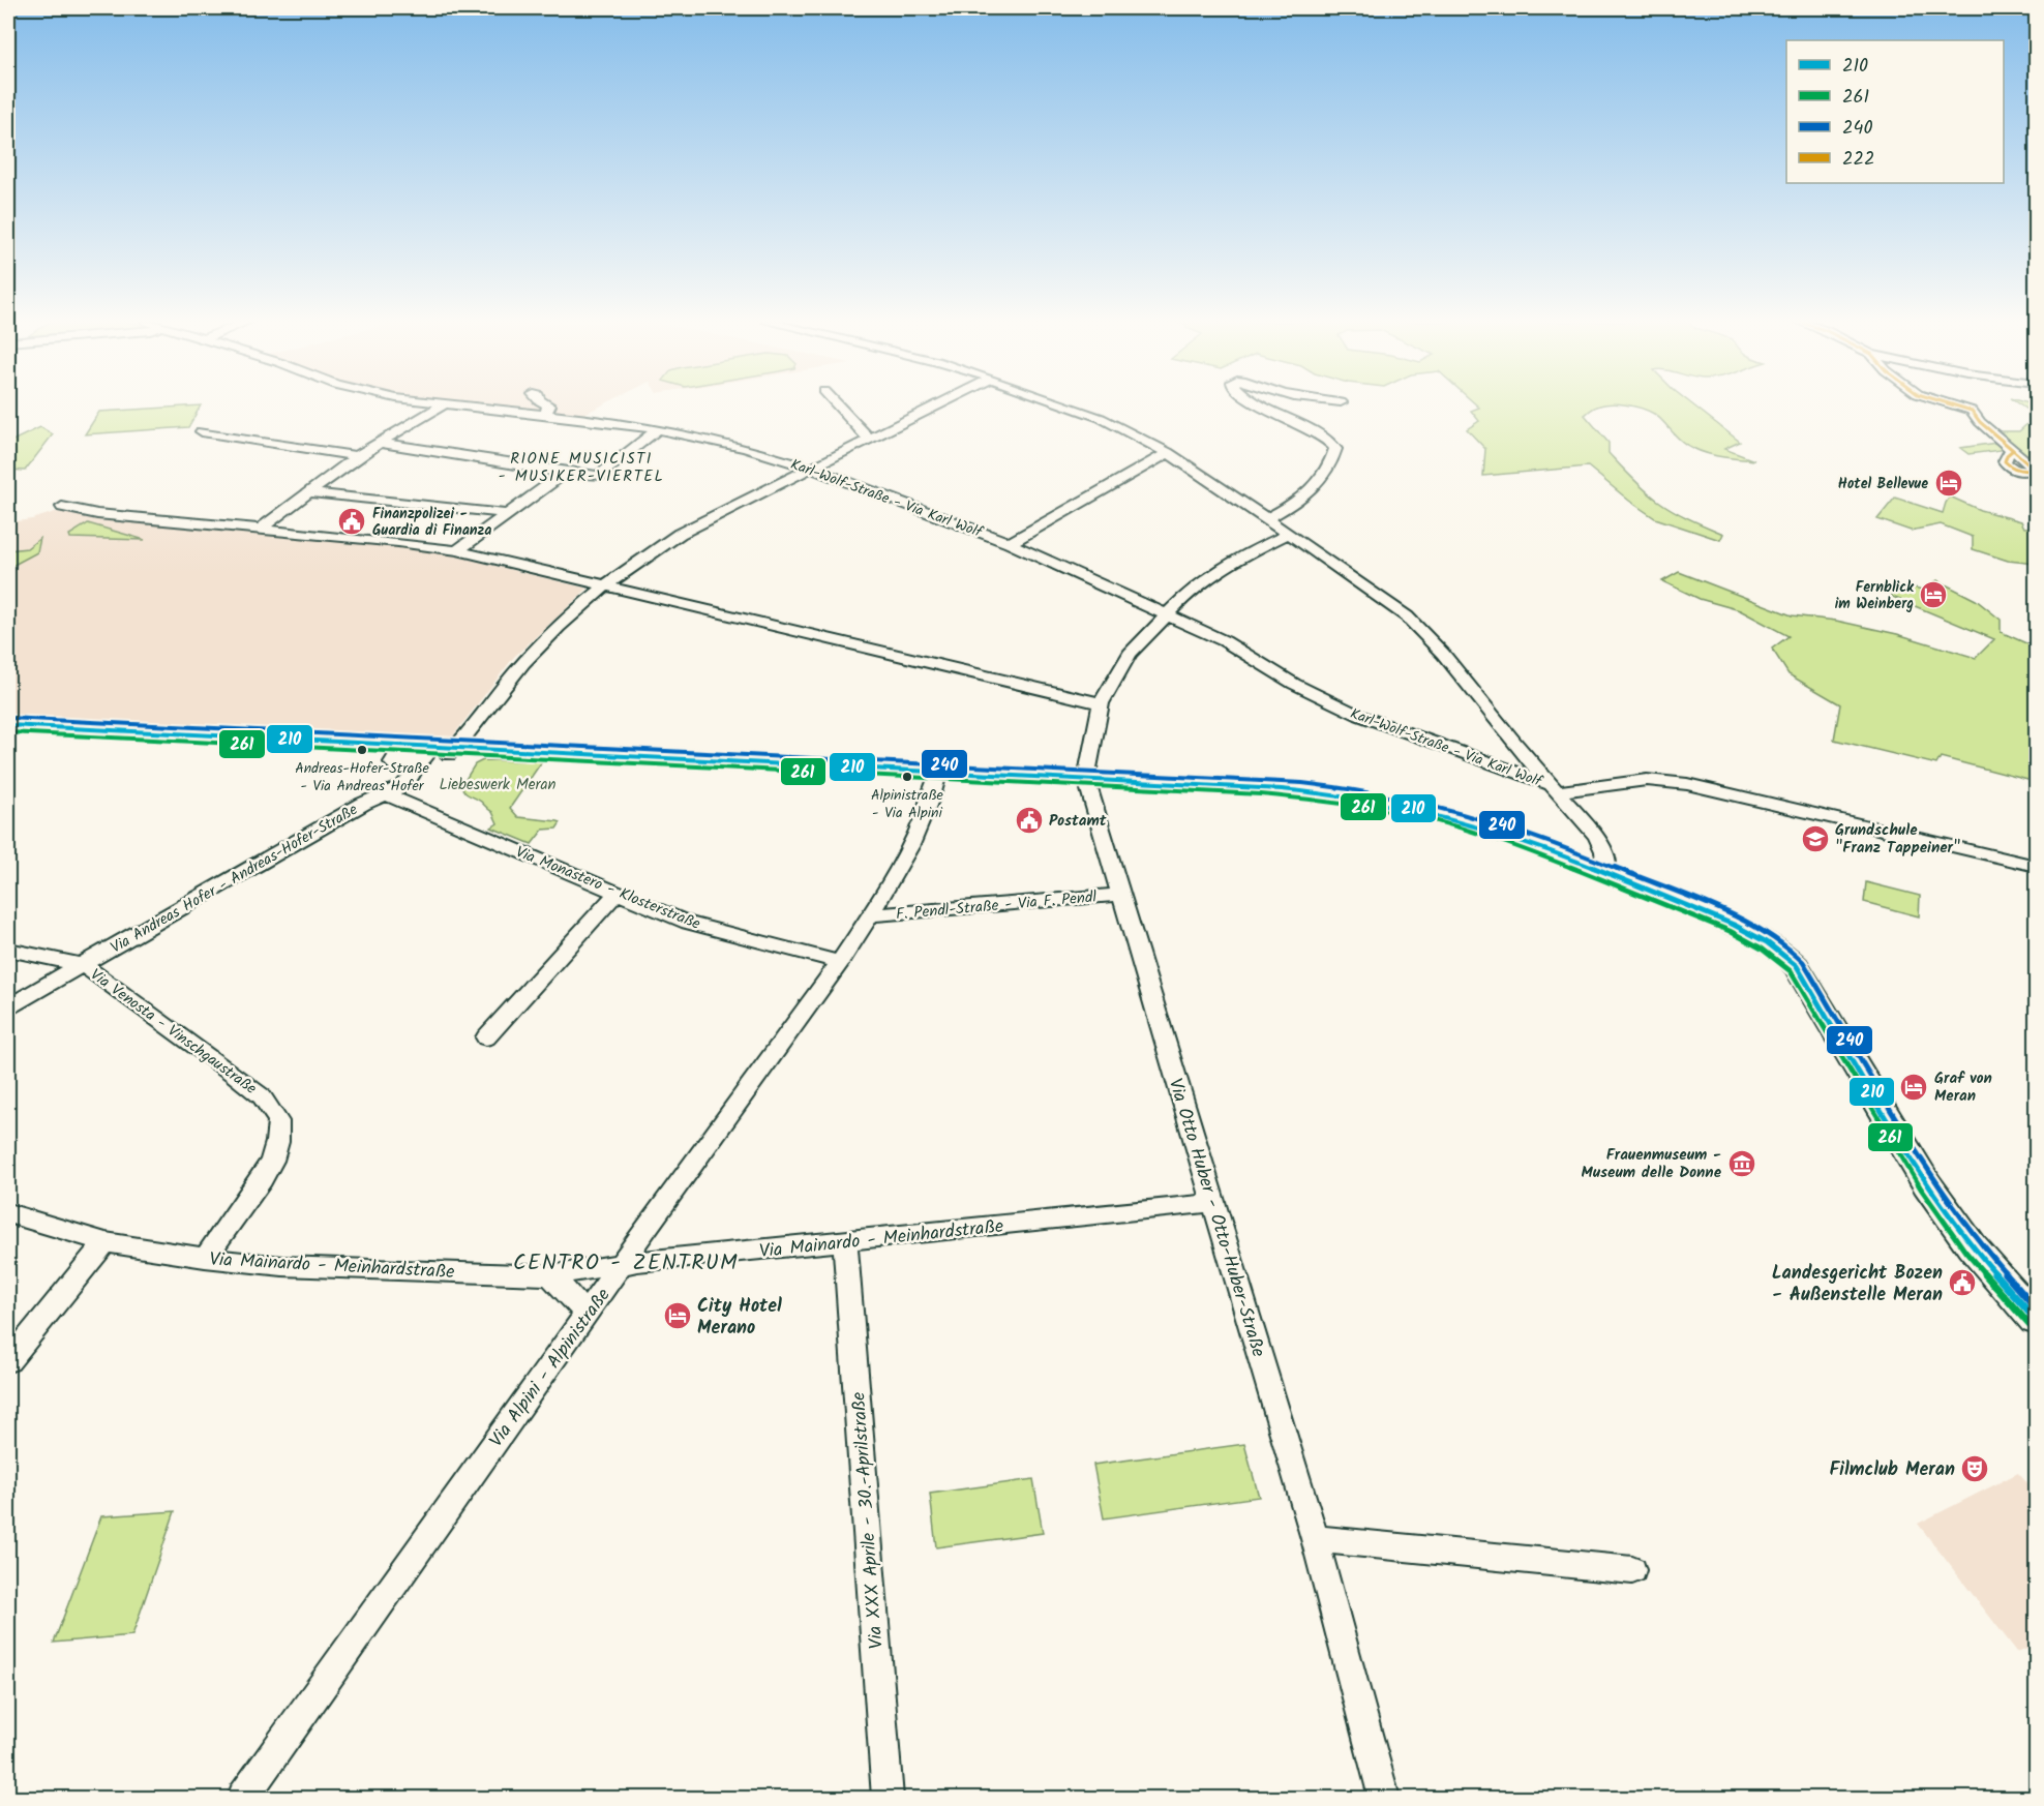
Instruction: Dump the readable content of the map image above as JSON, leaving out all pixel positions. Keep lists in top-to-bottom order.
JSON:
{
  "streets": {
    "street": [
      "Karl-Wolf-Straße - Via Karl Wolf",
      "Via Andreas Hofer - Andreas-Hofer-Straße",
      "Via Monastero - Klosterstraße",
      "F. Pendl-Straße - Via F. Pendl",
      "Via Venosta - Vinschgaustraße",
      "Via Otto Huber - Otto-Huber-Straße",
      "Via Mainardo - Meinhardstraße",
      "Via Alpini - Alpinistraße",
      "Via XXX Aprile - 30.-Aprilstraße"
    ]
  },
  "crossings": [
    ["Karl-Wolf-Straße - Via Karl Wolf", "Via Andreas Hofer - Andreas-Hofer-Straße"],
    ["Via Andreas Hofer - Andreas-Hofer-Straße", "Via Monastero - Klosterstraße"],
    ["Via Andreas Hofer - Andreas-Hofer-Straße", "Via Venosta - Vinschgaustraße"],
    ["Via Monastero - Klosterstraße", "Via Alpini - Alpinistraße"],
    ["F. Pendl-Straße - Via F. Pendl", "Via Otto Huber - Otto-Huber-Straße"],
    ["F. Pendl-Straße - Via F. Pendl", "Via Alpini - Alpinistraße"],
    ["Via Venosta - Vinschgaustraße", "Via Mainardo - Meinhardstraße"],
    ["Via Otto Huber - Otto-Huber-Straße", "Via Mainardo - Meinhardstraße"],
    ["Via Mainardo - Meinhardstraße", "Via Alpini - Alpinistraße"],
    ["Via Mainardo - Meinhardstraße", "Via XXX Aprile - 30.-Aprilstraße"]
  ],
  "districts": ["RIONE MUSICISTI - MUSIKER-VIERTEL", "CENTRO - ZENTRUM"],
  "parks": ["Liebeswerk Meran"],
  "places": {
    "hotel": [
      "Hotel Bellevue",
      "Fernblick im Weinberg",
      "Graf von Meran",
      "City Hotel Merano"
    ],
    "public building": ["Finanzpolizei - Guardia di Finanza", "Postamt", "Landesgericht Bozen - Außenstelle Meran"],
    "other": ["Andreas-Hofer-Straße - Via Andreas Hofer", "Alpinistraße - Via Alpini"],
    "school or university": ["Grundschule \"Franz Tappeiner\""],
    "museum": ["Frauenmuseum - Museum delle Donne"],
    "theatre": ["Filmclub Meran"]
  },
  "lines": [
    "transit line 222",
    "transit line 240",
    "transit line 210",
    "transit line 261"
  ],
  "legend": [
    "210",
    "261",
    "240",
    "222"
  ]
}
